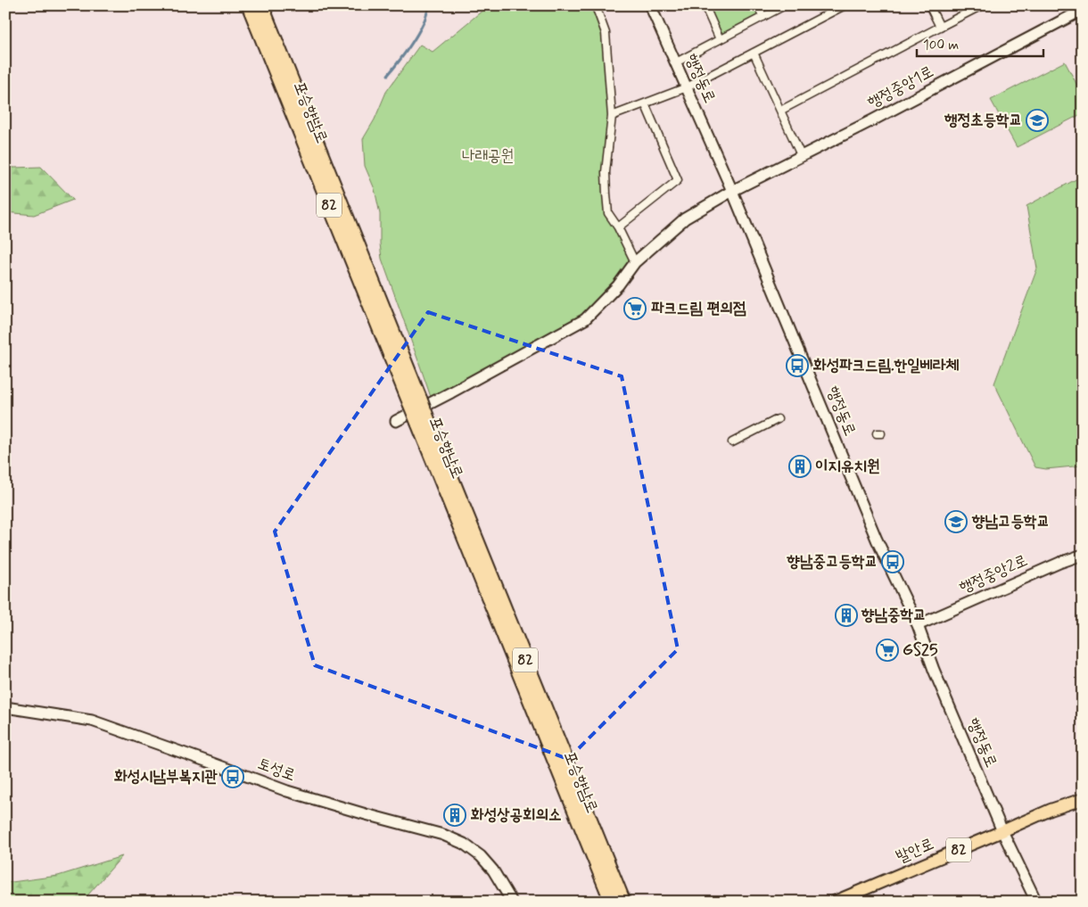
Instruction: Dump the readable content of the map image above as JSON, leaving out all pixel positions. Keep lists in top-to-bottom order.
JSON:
{
  "streets": {
    "highway": ["포승향남로", "82"],
    "main road": ["발안로"],
    "street": [
      "행정동로",
      "행정중앙1로",
      "행정중앙2로",
      "토성로"
    ]
  },
  "crossings": [
    ["행정동로", "행정중앙1로"],
    ["행정동로", "행정중앙2로"],
    ["행정동로", "발안로"]
  ],
  "parks": ["나래공원"],
  "places": {
    "school or university": ["행정초등학교", "향남고등학교"],
    "supermarket": ["파크드림 편의점", "GS25"],
    "bus stop": ["화성파크드림.한일베라체", "향남중고등학교", "화성시남부복지관"],
    "building": ["이지유치원", "향남중학교", "화성상공회의소"]
  },
  "scale_bar": "100 m"
}
